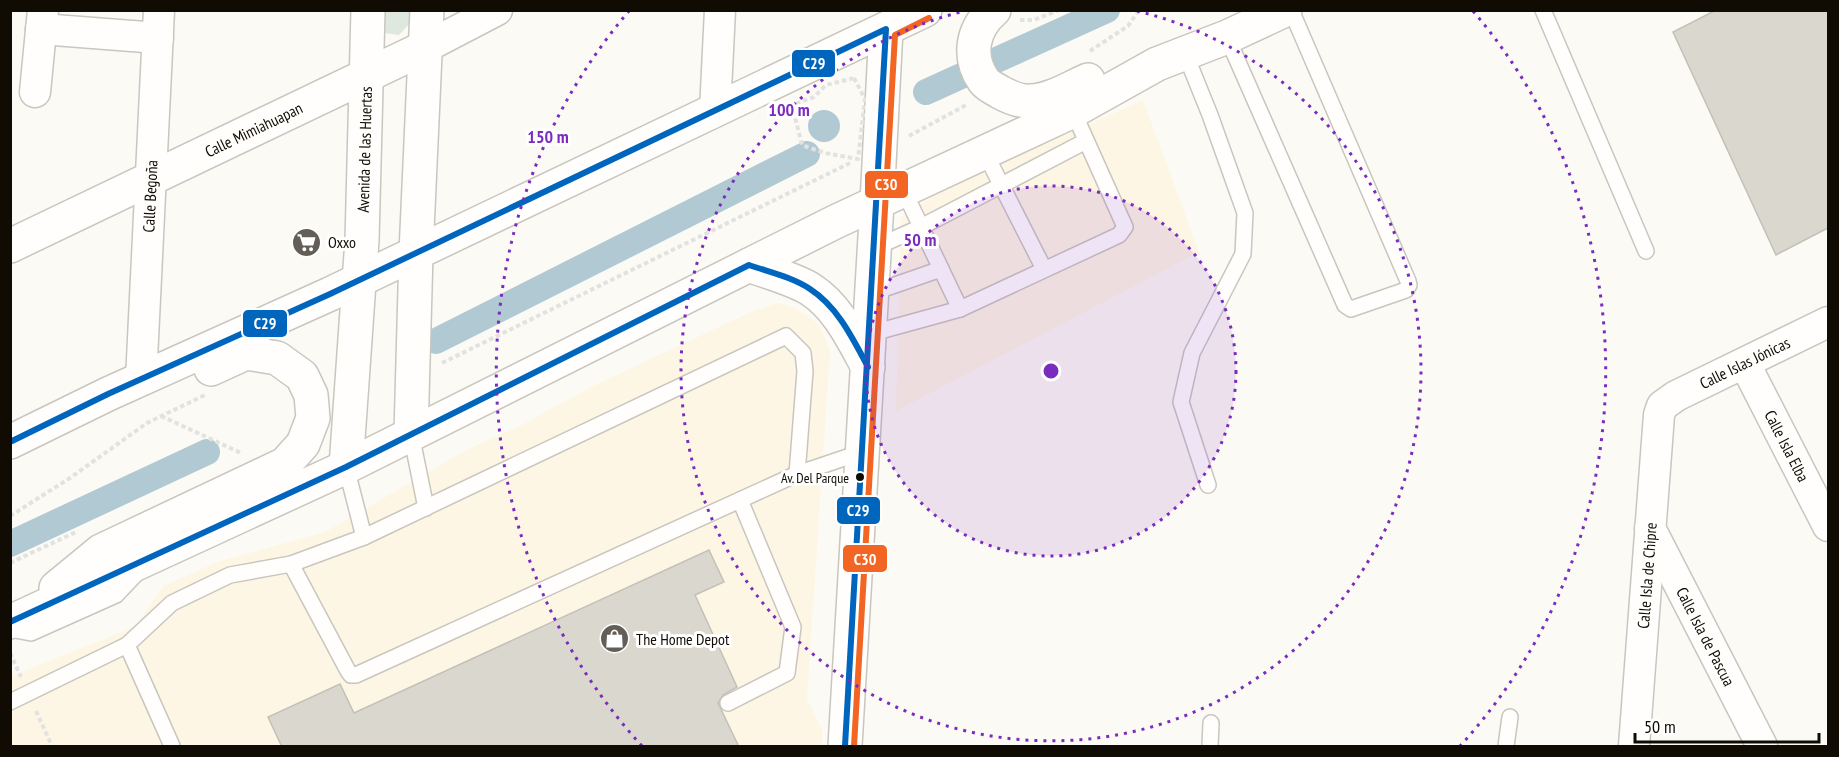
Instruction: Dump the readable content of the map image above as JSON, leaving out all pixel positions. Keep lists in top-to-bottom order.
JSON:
{
  "streets": {
    "main road": ["Calle Mimiahuapan", "Avenida de las Huertas"],
    "street": [
      "Calle Begoña",
      "Calle Islas Jónicas",
      "Calle Isla Elba",
      "Calle Isla de Chipre",
      "Calle Isla de Pascua"
    ]
  },
  "crossings": [
    ["Calle Mimiahuapan", "Avenida de las Huertas"],
    ["Calle Mimiahuapan", "Calle Begoña"],
    ["Calle Islas Jónicas", "Calle Isla Elba"],
    ["Calle Islas Jónicas", "Calle Isla de Chipre"],
    ["Calle Isla de Chipre", "Calle Isla de Pascua"]
  ],
  "places": {
    "supermarket": ["Oxxo"],
    "other": ["Av. Del Parque"],
    "shop": ["The Home Depot"]
  },
  "lines": ["transit line C30", "transit line C29"],
  "scale_bar": "50 m",
  "rings": ["100 m", "150 m", "50 m"]
}
